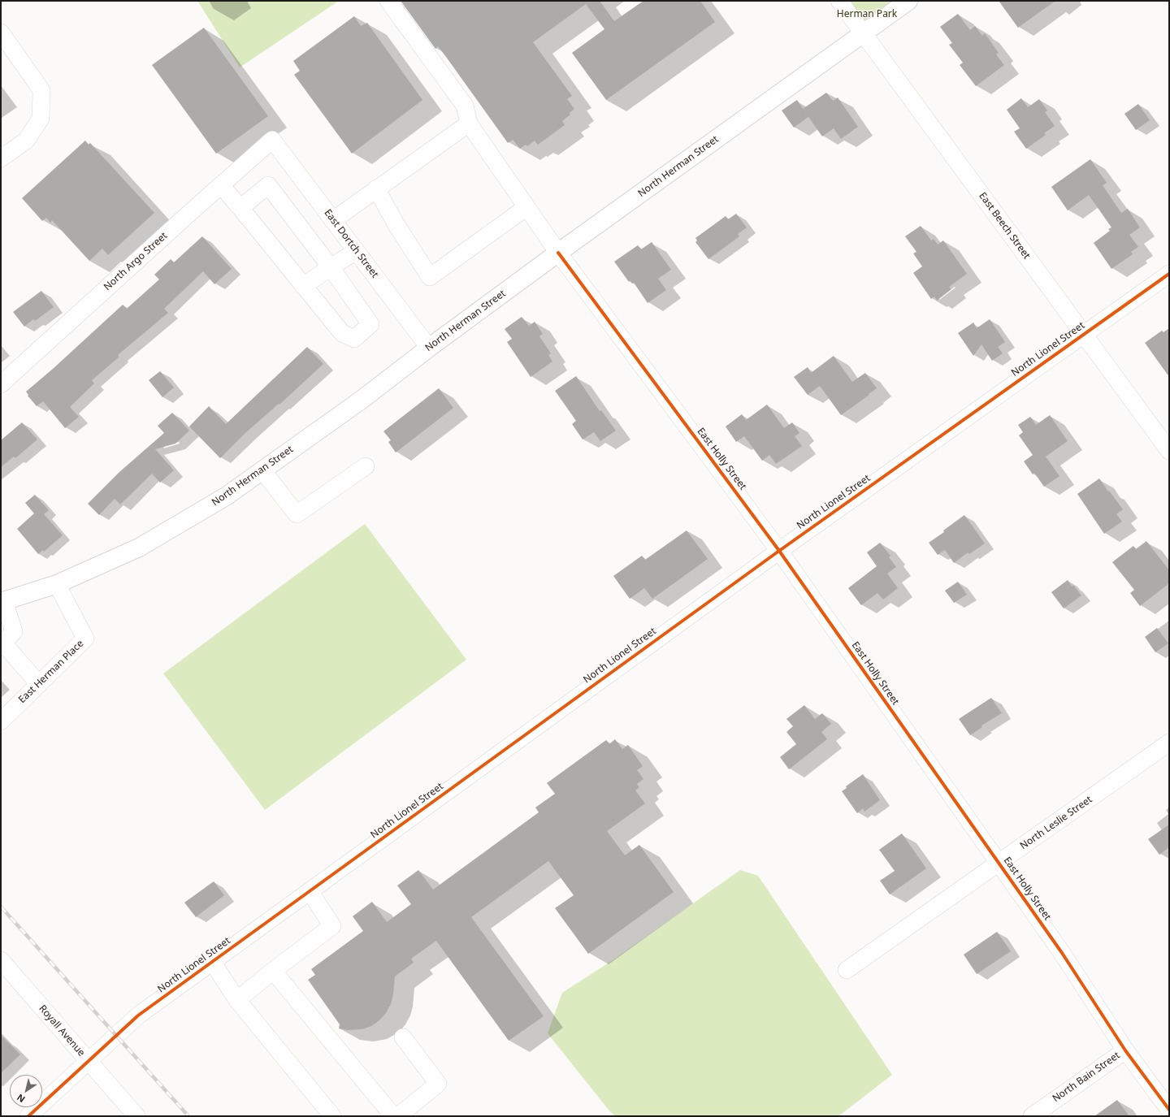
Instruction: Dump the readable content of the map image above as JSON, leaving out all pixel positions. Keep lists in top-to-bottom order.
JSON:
{
  "streets": {
    "main road": ["North Herman Street"],
    "street": [
      "East Beech Street",
      "East Dortch Street",
      "North Argo Street",
      "North Lionel Street",
      "East Holly Street",
      "East Herman Place",
      "North Leslie Street",
      "Royall Avenue",
      "North Bain Street"
    ]
  },
  "crossings": [
    ["North Herman Street", "East Beech Street"],
    ["North Herman Street", "East Dortch Street"],
    ["North Herman Street", "East Holly Street"],
    ["North Herman Street", "East Herman Place"],
    ["East Beech Street", "North Lionel Street"],
    ["East Dortch Street", "North Argo Street"],
    ["North Lionel Street", "East Holly Street"],
    ["North Lionel Street", "Royall Avenue"],
    ["East Holly Street", "North Leslie Street"],
    ["East Holly Street", "North Bain Street"]
  ],
  "parks": ["Herman Park"],
  "north": "bottom left"
}
